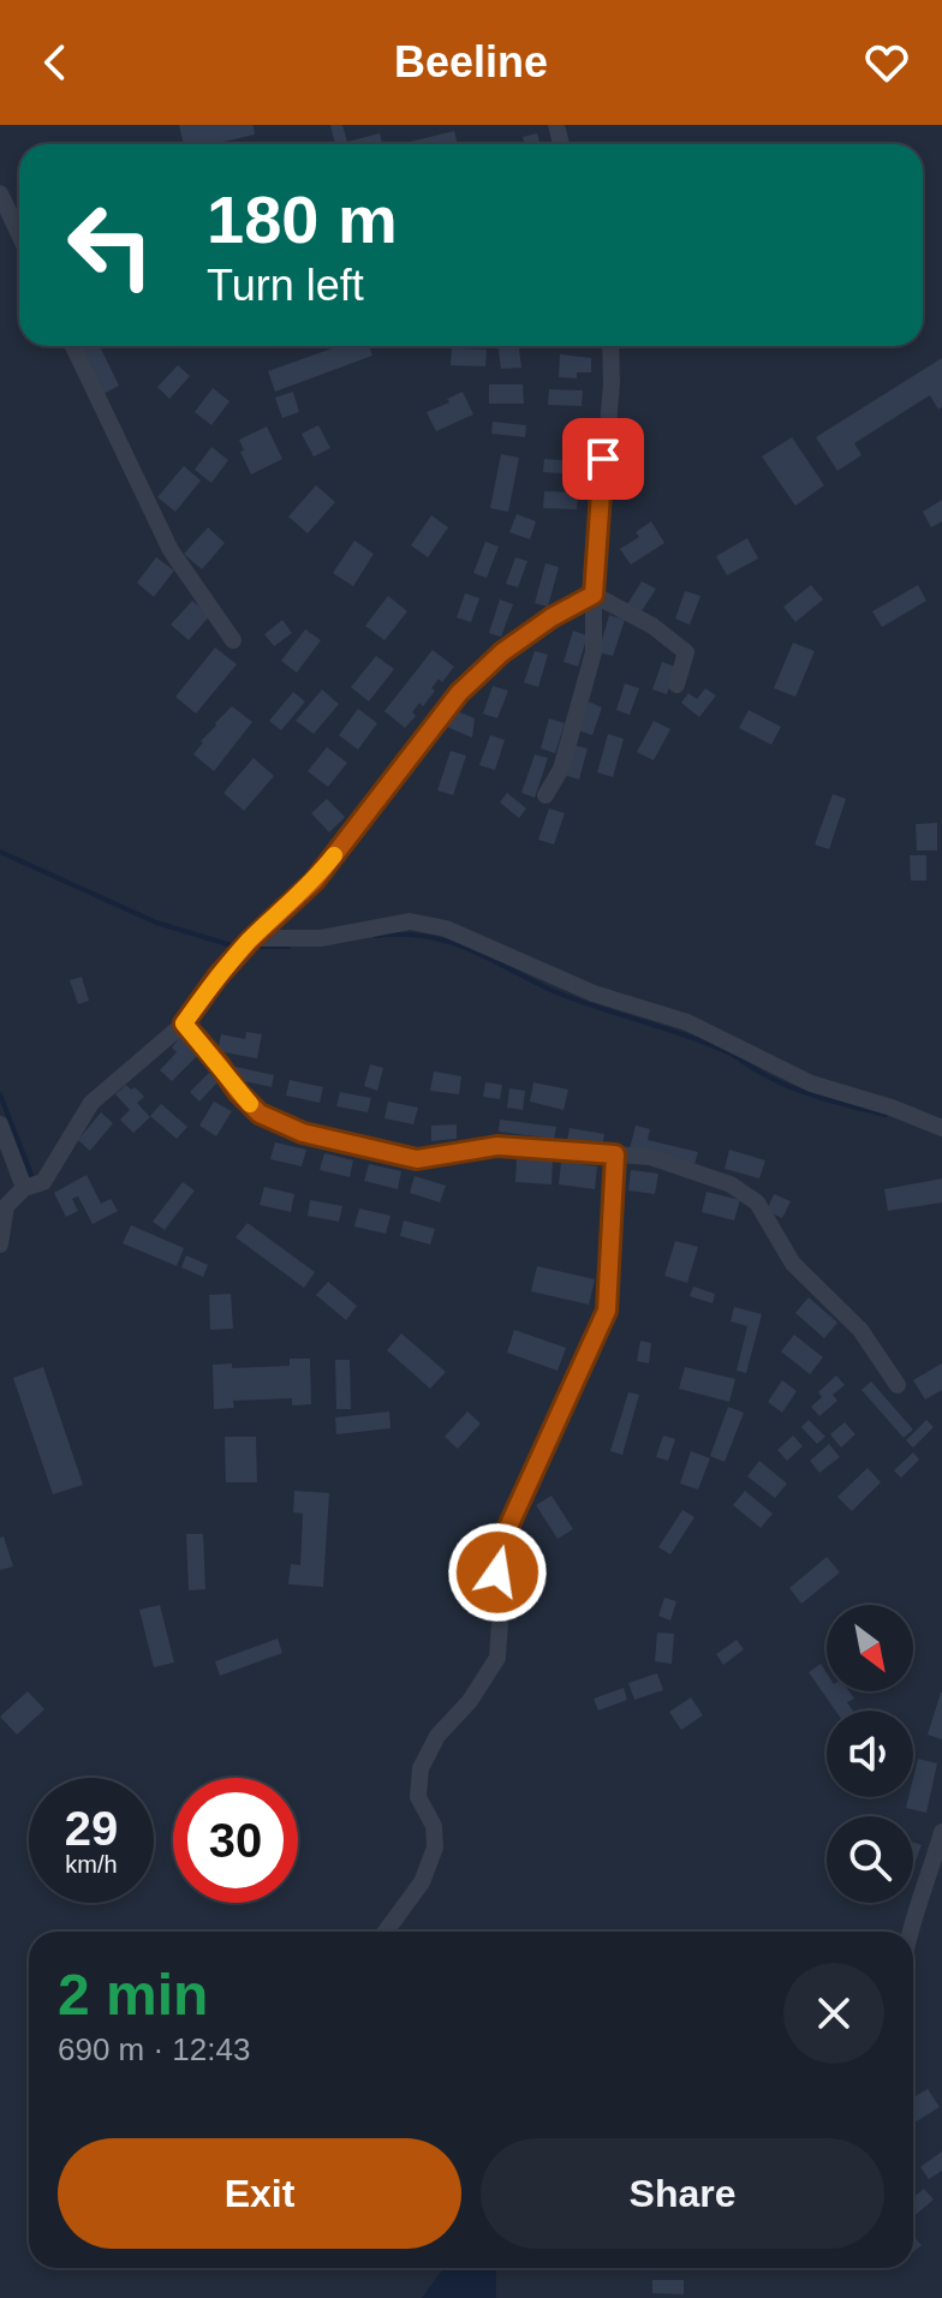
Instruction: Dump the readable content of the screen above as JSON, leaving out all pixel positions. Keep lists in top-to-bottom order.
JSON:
{
  "north": "bottom right",
  "page": {
    "header": "Beeline",
    "turn": ["180 m", "Turn left"],
    "speed": "29 km/h",
    "limit": "30",
    "heading": ["2 min", "690 m · 12:43"],
    "buttons": ["Exit", "Share"]
  }
}
